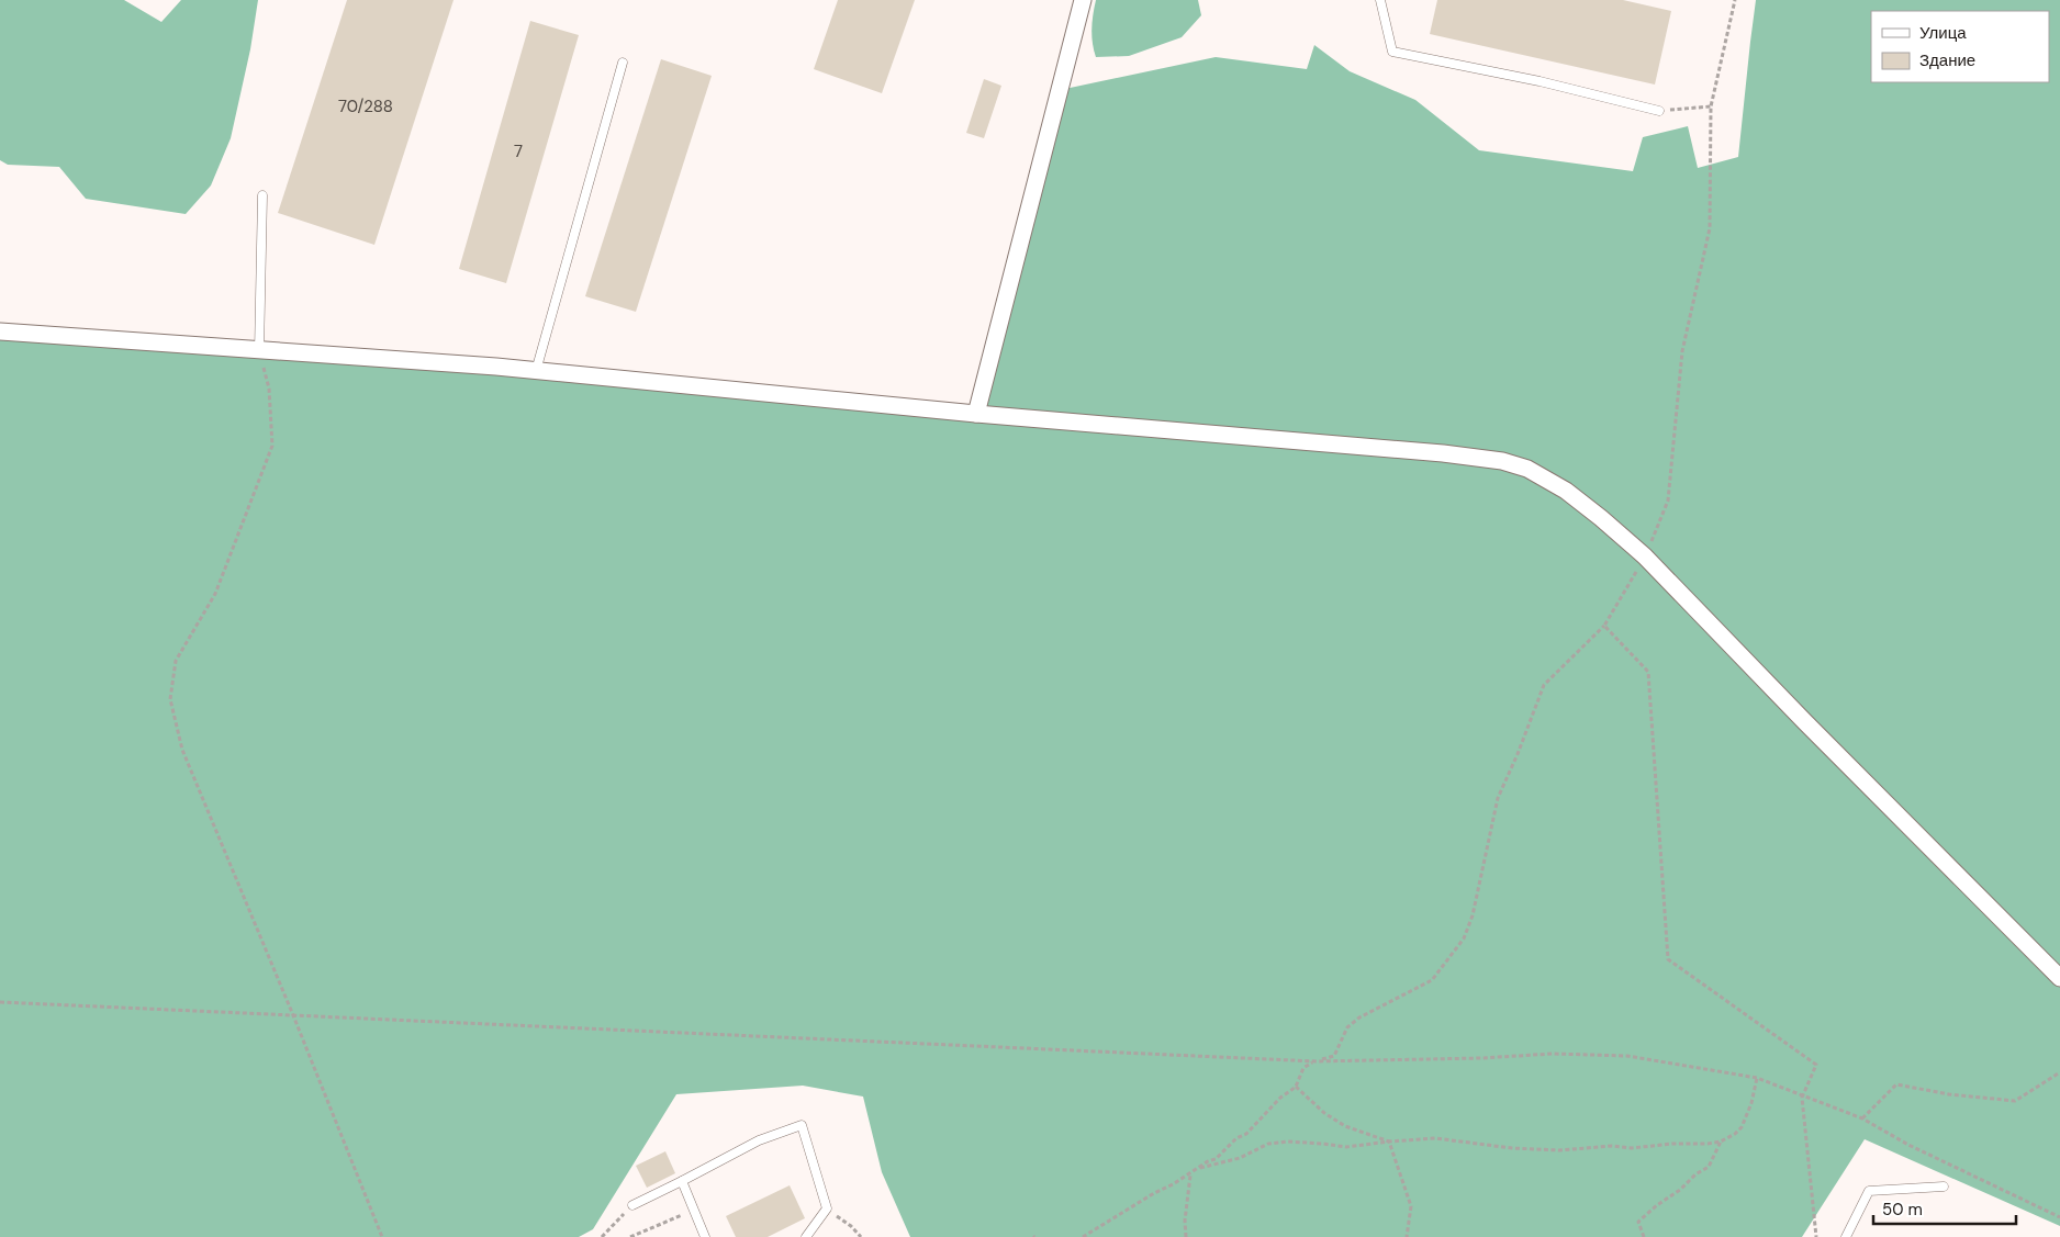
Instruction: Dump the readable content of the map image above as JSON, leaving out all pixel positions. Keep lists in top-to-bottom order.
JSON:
{
  "house_numbers": ["70/288", "7"],
  "legend": ["Улица", "Здание"],
  "scale_bar": "50 m"
}
